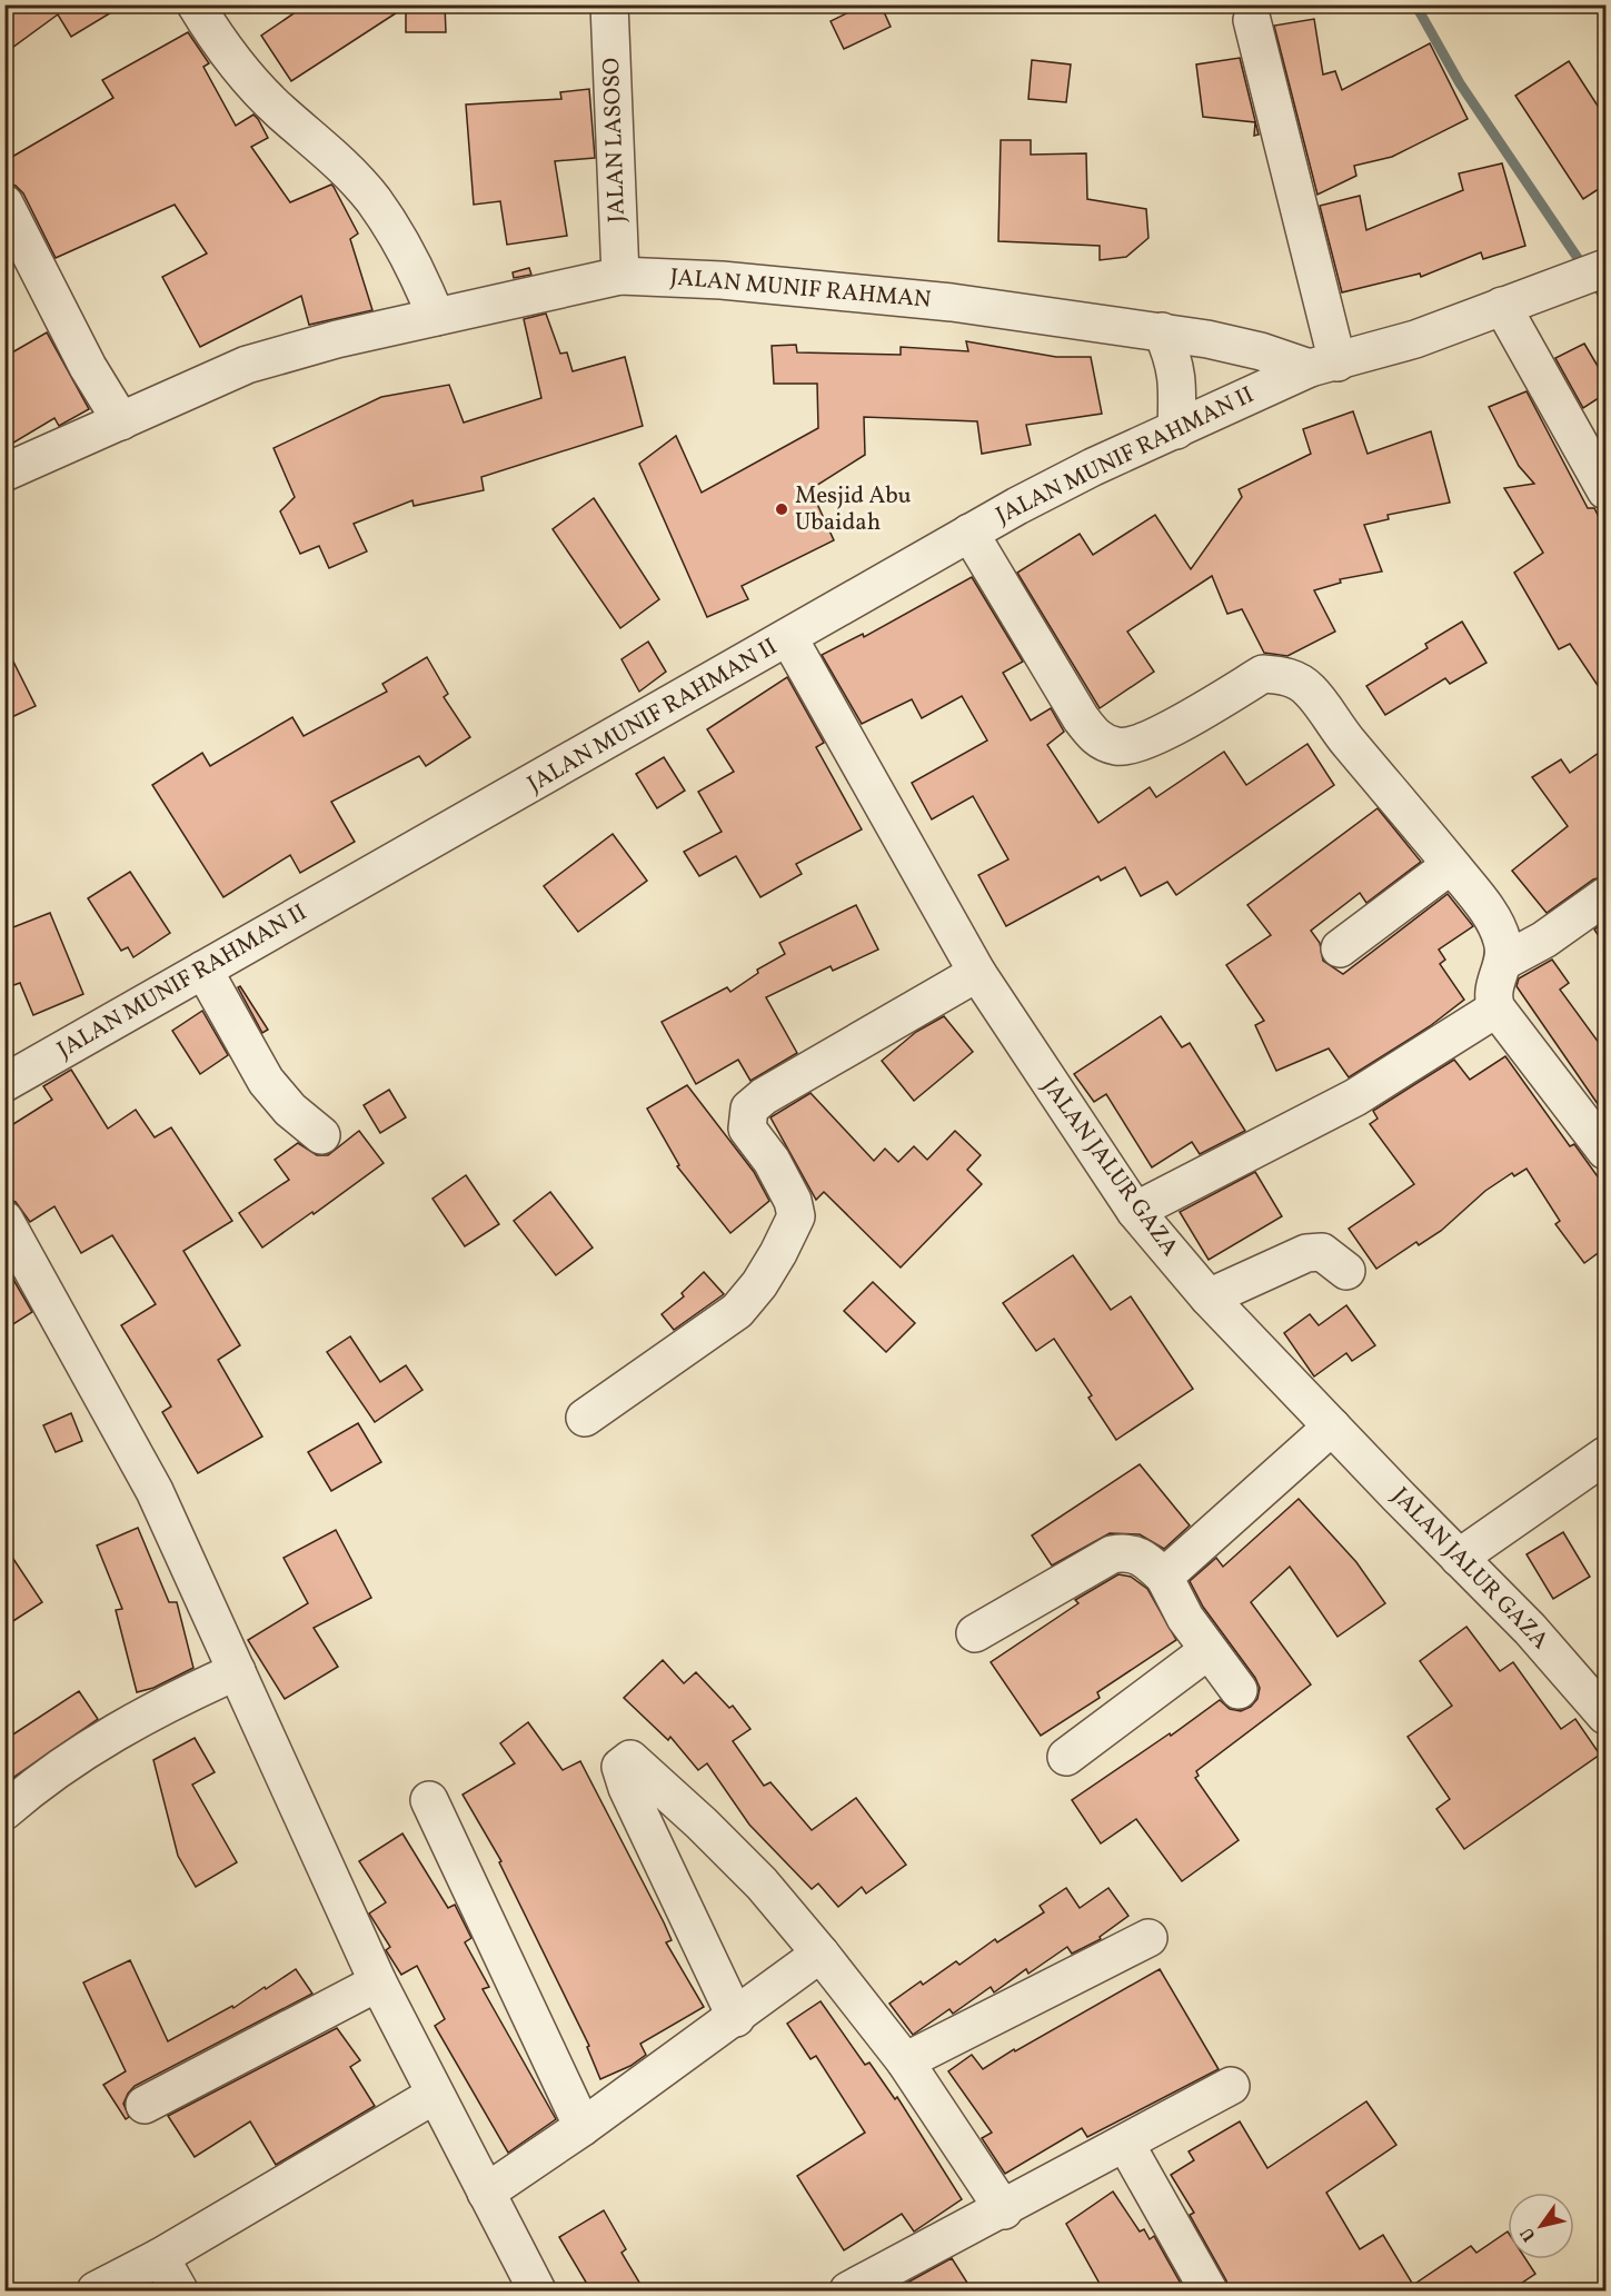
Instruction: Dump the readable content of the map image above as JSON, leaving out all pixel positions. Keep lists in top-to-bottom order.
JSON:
{
  "streets": {
    "street": [
      "JALAN LASOSO",
      "JALAN MUNIF RAHMAN",
      "JALAN MUNIF RAHMAN II",
      "JALAN JALUR GAZA"
    ]
  },
  "crossings": [
    ["JALAN LASOSO", "JALAN MUNIF RAHMAN"],
    ["JALAN MUNIF RAHMAN", "JALAN MUNIF RAHMAN II"],
    ["JALAN MUNIF RAHMAN II", "JALAN JALUR GAZA"]
  ],
  "places": ["Mesjid Abu Ubaidah"],
  "north": "bottom left"
}
